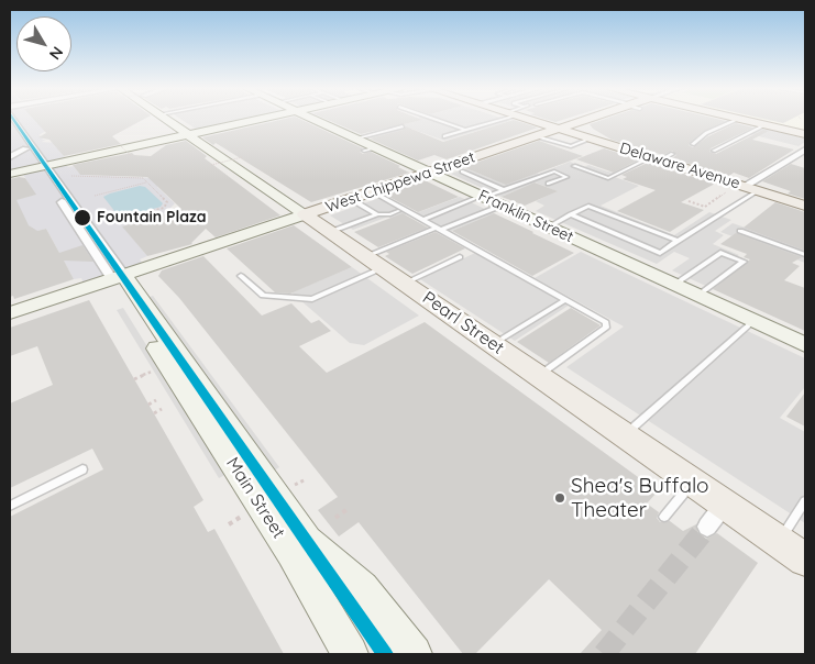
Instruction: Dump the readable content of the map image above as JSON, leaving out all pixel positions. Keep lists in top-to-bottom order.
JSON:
{
  "streets": {
    "main road": ["Delaware Avenue", "West Chippewa Street", "Pearl Street"],
    "street": ["Franklin Street", "Main Street"]
  },
  "crossings": [
    ["Delaware Avenue", "West Chippewa Street"],
    ["West Chippewa Street", "Franklin Street"],
    ["West Chippewa Street", "Pearl Street"],
    ["West Chippewa Street", "Main Street"]
  ],
  "places": ["Fountain Plaza", "Shea's Buffalo Theater"],
  "north": "bottom right"
}
